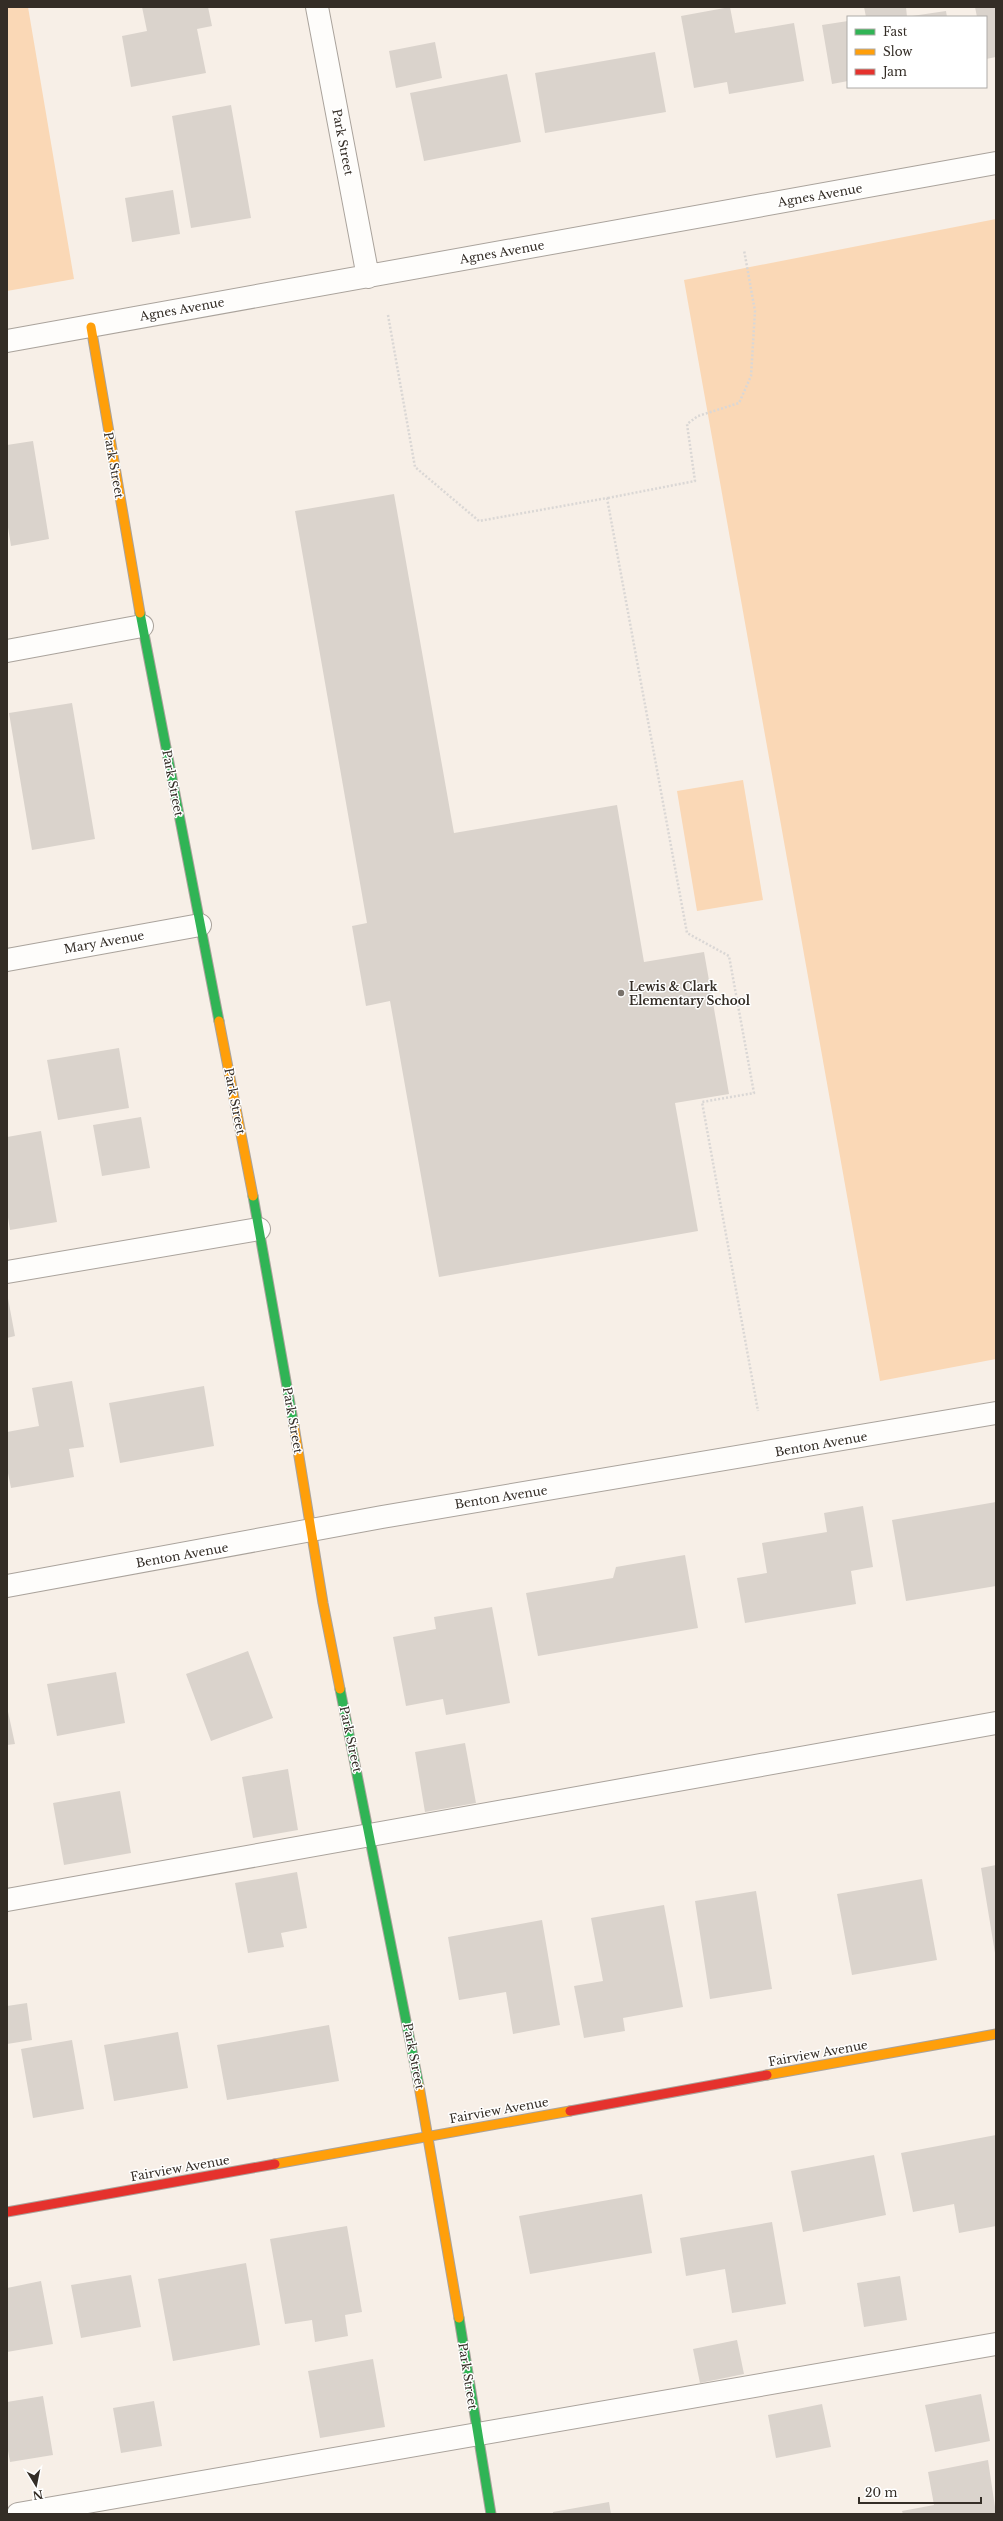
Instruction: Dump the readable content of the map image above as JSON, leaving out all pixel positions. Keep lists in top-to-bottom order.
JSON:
{
  "streets": {
    "street": [
      "Park Street",
      "Agnes Avenue",
      "Mary Avenue",
      "Benton Avenue",
      "Fairview Avenue"
    ]
  },
  "crossings": [
    ["Park Street", "Agnes Avenue"],
    ["Park Street", "Mary Avenue"],
    ["Park Street", "Benton Avenue"],
    ["Park Street", "Fairview Avenue"]
  ],
  "places": ["Lewis & Clark Elementary School"],
  "legend": ["Fast", "Slow", "Jam"],
  "scale_bar": "20 m",
  "north": "bottom"
}
